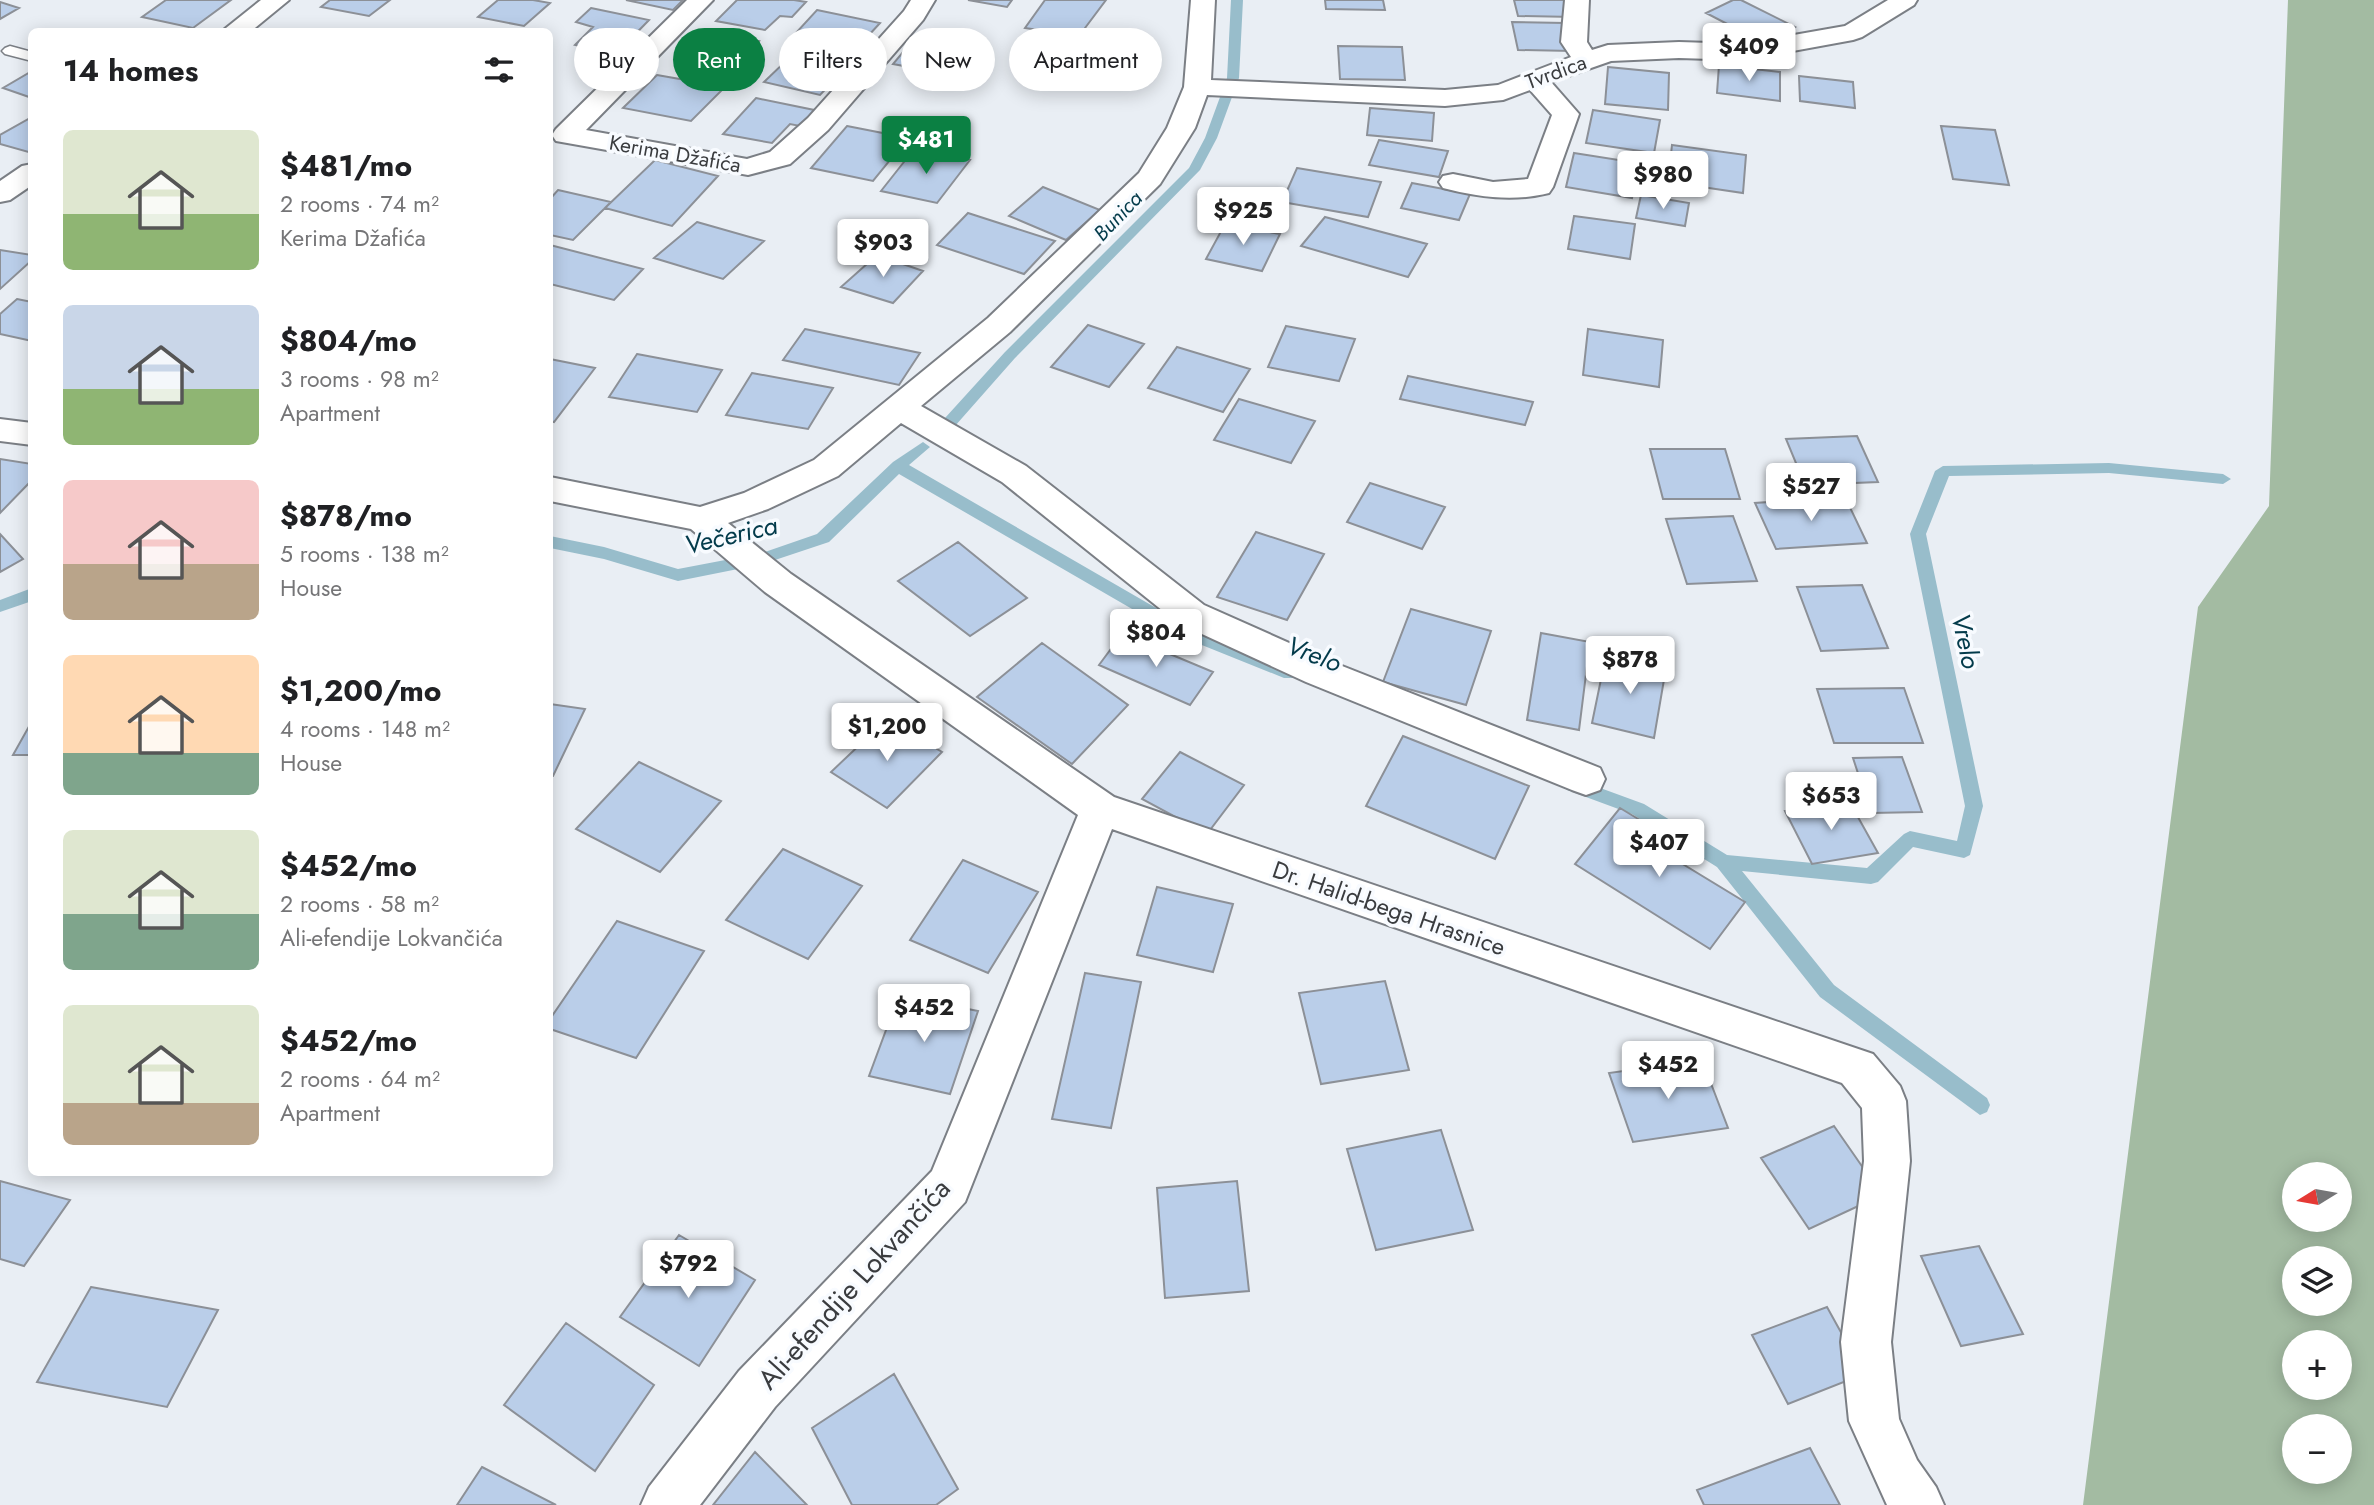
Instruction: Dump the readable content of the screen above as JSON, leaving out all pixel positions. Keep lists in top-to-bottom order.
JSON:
{
  "streets": {
    "street": [
      "Tvrdica",
      "Kerima Džafića",
      "Dr. Halid-bega Hrasnice",
      "Ali-efendije Lokvančića"
    ]
  },
  "crossings": [
    ["Dr. Halid-bega Hrasnice", "Ali-efendije Lokvančića"]
  ],
  "water": ["Bunica", "Večerica", "Vrelo"],
  "north": "left",
  "page": {
    "price": [
      "$409",
      "$481",
      "$980",
      "$925",
      "$903",
      "$527",
      "$804",
      "$878",
      "$1,200",
      "$653",
      "$407",
      "$452",
      "$452",
      "$792"
    ],
    "chip": [
      "Buy",
      "Rent",
      "Filters",
      "New",
      "Apartment"
    ],
    "heading": "14 homes",
    "list": [
      {
        "name": "$481/mo",
        "note": "2 rooms · 74 m² · Kerima Džafića"
      },
      {
        "name": "$804/mo",
        "note": "3 rooms · 98 m² · Apartment"
      },
      {
        "name": "$878/mo",
        "note": "5 rooms · 138 m² · House"
      },
      {
        "name": "$1,200/mo",
        "note": "4 rooms · 148 m² · House"
      },
      {
        "name": "$452/mo",
        "note": "2 rooms · 58 m² · Ali-efendije Lokvančića"
      },
      {
        "name": "$452/mo",
        "note": "2 rooms · 64 m² · Apartment"
      }
    ],
    "map_buttons": ["+", "−"]
  }
}
